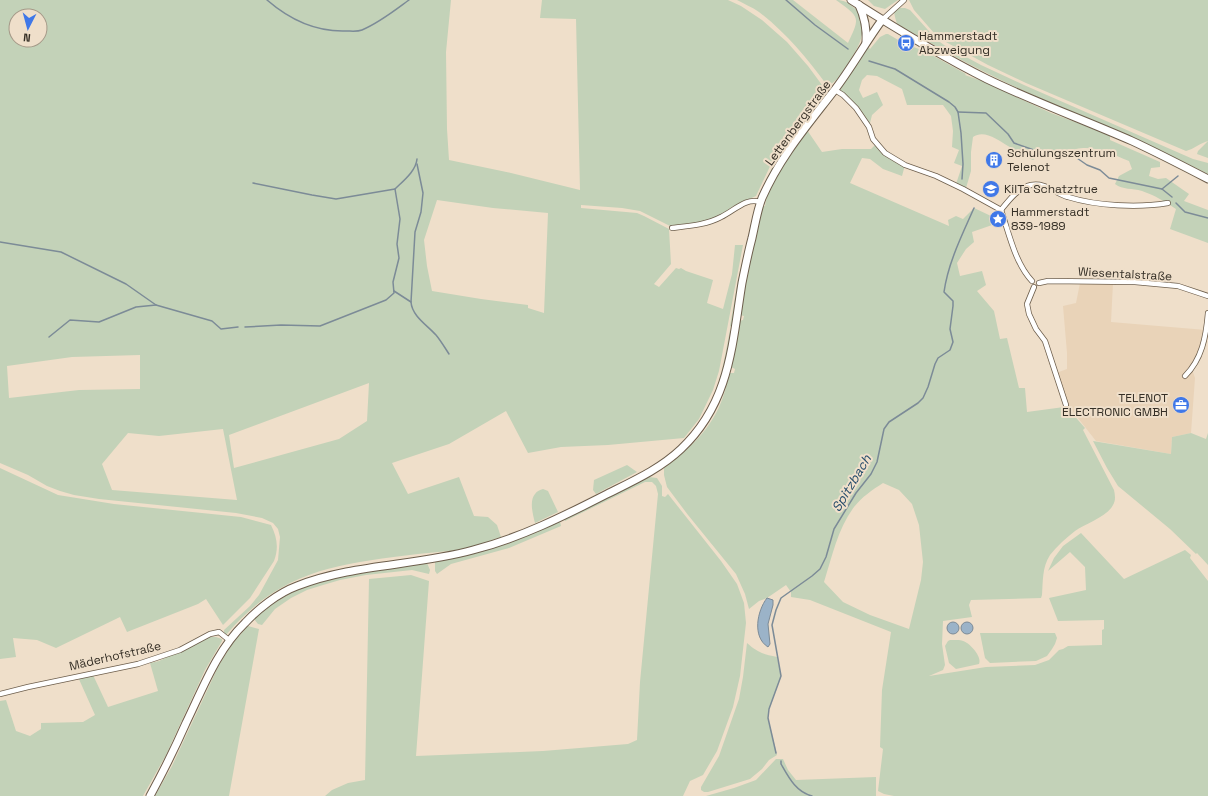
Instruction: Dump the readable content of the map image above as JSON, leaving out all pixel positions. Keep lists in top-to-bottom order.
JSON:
{
  "streets": {
    "street": ["Lettenbergstraße", "Wiesentalstraße", "Mäderhofstraße"]
  },
  "crossings": [
    ["Lettenbergstraße", "Mäderhofstraße"]
  ],
  "water": ["Spitzbach"],
  "places": {
    "bus stop": ["Hammerstadt Abzweigung"],
    "building": ["Schulungszentrum Telenot"],
    "school or university": ["KiITa Schatztrue"],
    "place": ["Hammerstadt 839-1989"],
    "office": ["TELENOT ELECTRONIC GMBH"]
  },
  "north": "bottom"
}
